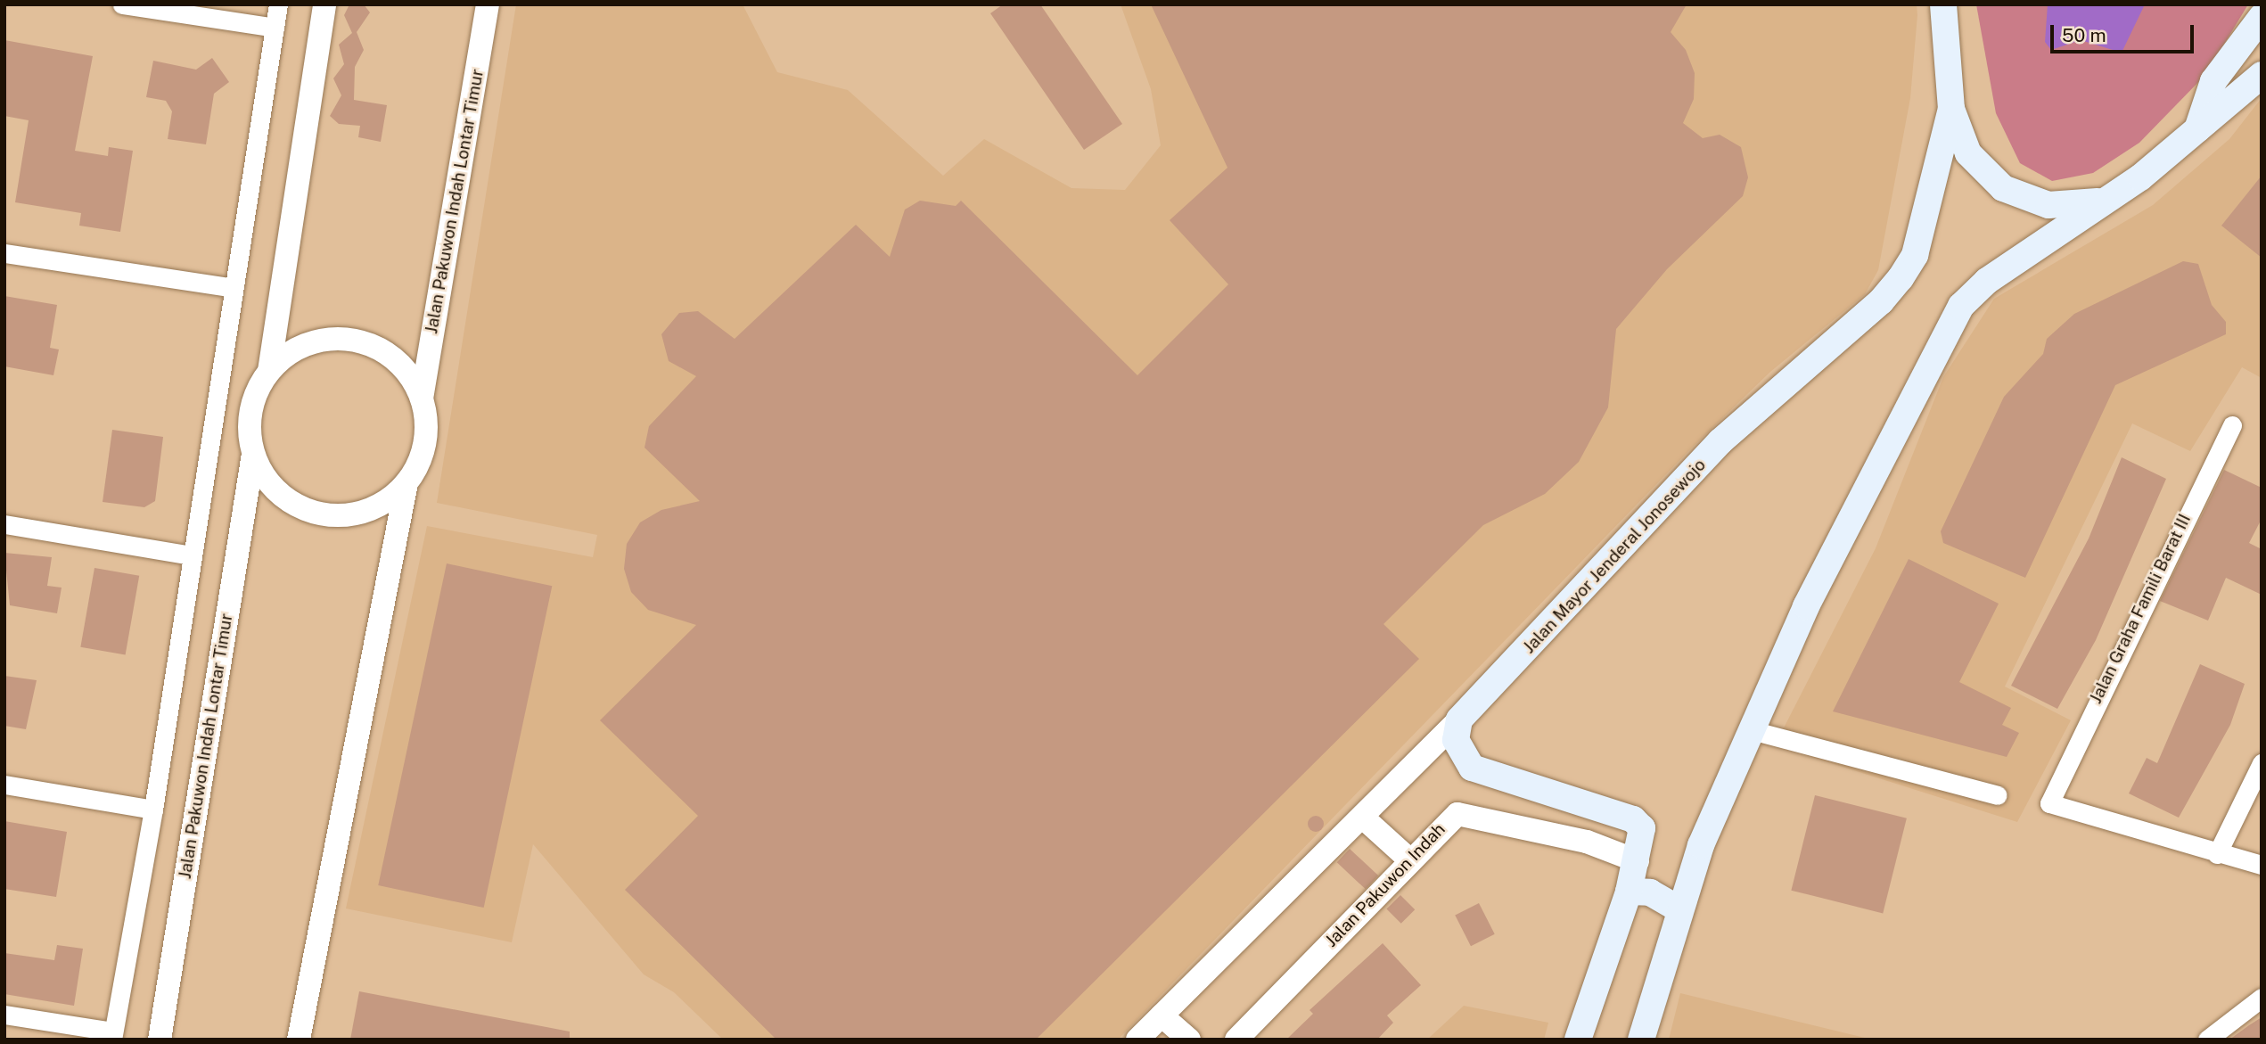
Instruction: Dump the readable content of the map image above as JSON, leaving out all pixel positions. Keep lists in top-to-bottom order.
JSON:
{
  "streets": {
    "main road": ["Jalan Mayor Jenderal Jonosewojo"],
    "street": ["Jalan Pakuwon Indah Lontar Timur", "Jalan Graha Famili Barat III", "Jalan Pakuwon Indah"]
  },
  "scale_bar": "50 m"
}
